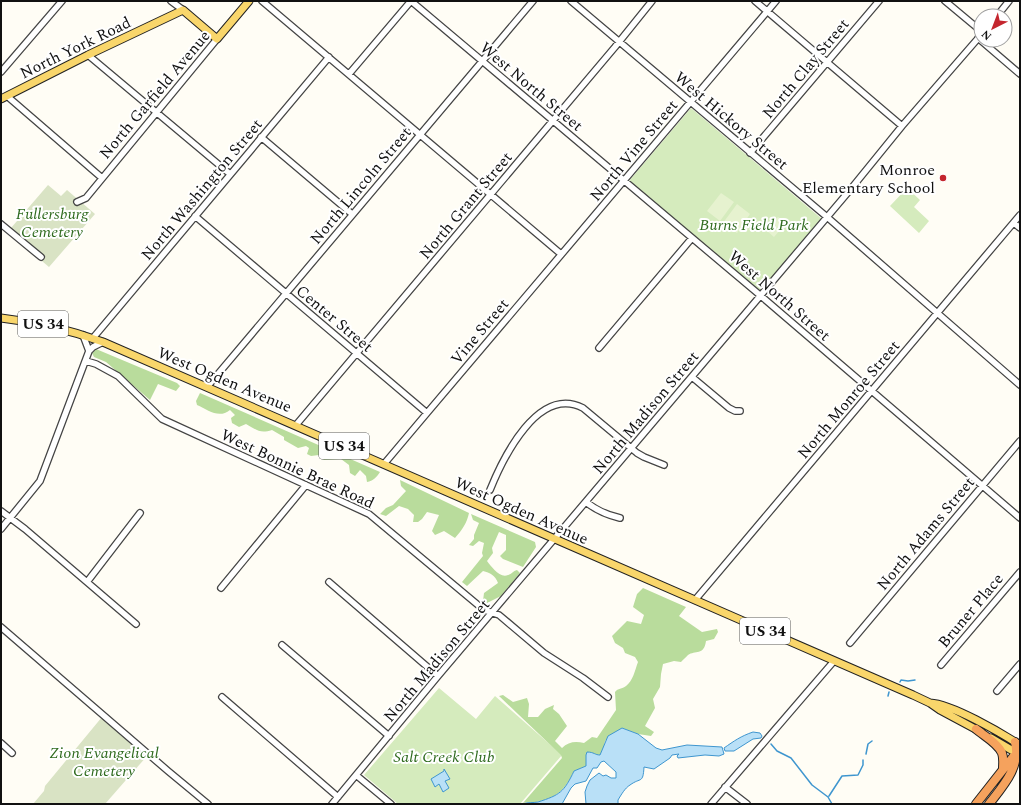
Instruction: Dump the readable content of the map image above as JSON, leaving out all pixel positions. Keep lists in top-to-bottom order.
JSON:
{
  "streets": {
    "main road": [
      "North York Road",
      "North Garfield Avenue",
      "US 34",
      "West Ogden Avenue"
    ],
    "street": [
      "North Clay Street",
      "West North Street",
      "West Hickory Street",
      "North Vine Street",
      "North Lincoln Street",
      "North Washington Street",
      "North Grant Street",
      "Center Street",
      "Vine Street",
      "North Monroe Street",
      "North Madison Street",
      "West Bonnie Brae Road",
      "North Adams Street",
      "Bruner Place"
    ]
  },
  "crossings": [
    ["North Clay Street", "West Hickory Street"],
    ["West North Street", "North Vine Street"],
    ["West North Street", "North Lincoln Street"],
    ["West North Street", "North Grant Street"],
    ["West North Street", "North Monroe Street"],
    ["West North Street", "North Madison Street"],
    ["West North Street", "North Adams Street"],
    ["West Hickory Street", "North Vine Street"],
    ["West Hickory Street", "North Grant Street"],
    ["West Hickory Street", "North Monroe Street"],
    ["West Hickory Street", "North Madison Street"],
    ["North Vine Street", "Vine Street"],
    ["North Lincoln Street", "Center Street"],
    ["North Lincoln Street", "West Ogden Avenue"],
    ["North Washington Street", "Center Street"],
    ["North Washington Street", "US 34"],
    ["North Grant Street", "Center Street"],
    ["North Grant Street", "West Ogden Avenue"],
    ["Center Street", "Vine Street"],
    ["US 34", "West Ogden Avenue"],
    ["West Ogden Avenue", "North Monroe Street"],
    ["West Ogden Avenue", "North Madison Street"],
    ["North Madison Street", "West Bonnie Brae Road"]
  ],
  "parks": [
    "Fullersburg Cemetery",
    "Burns Field Park",
    "Zion Evangelical Cemetery",
    "Salt Creek Club"
  ],
  "places": ["Monroe Elementary School"],
  "north": "bottom left"
}
